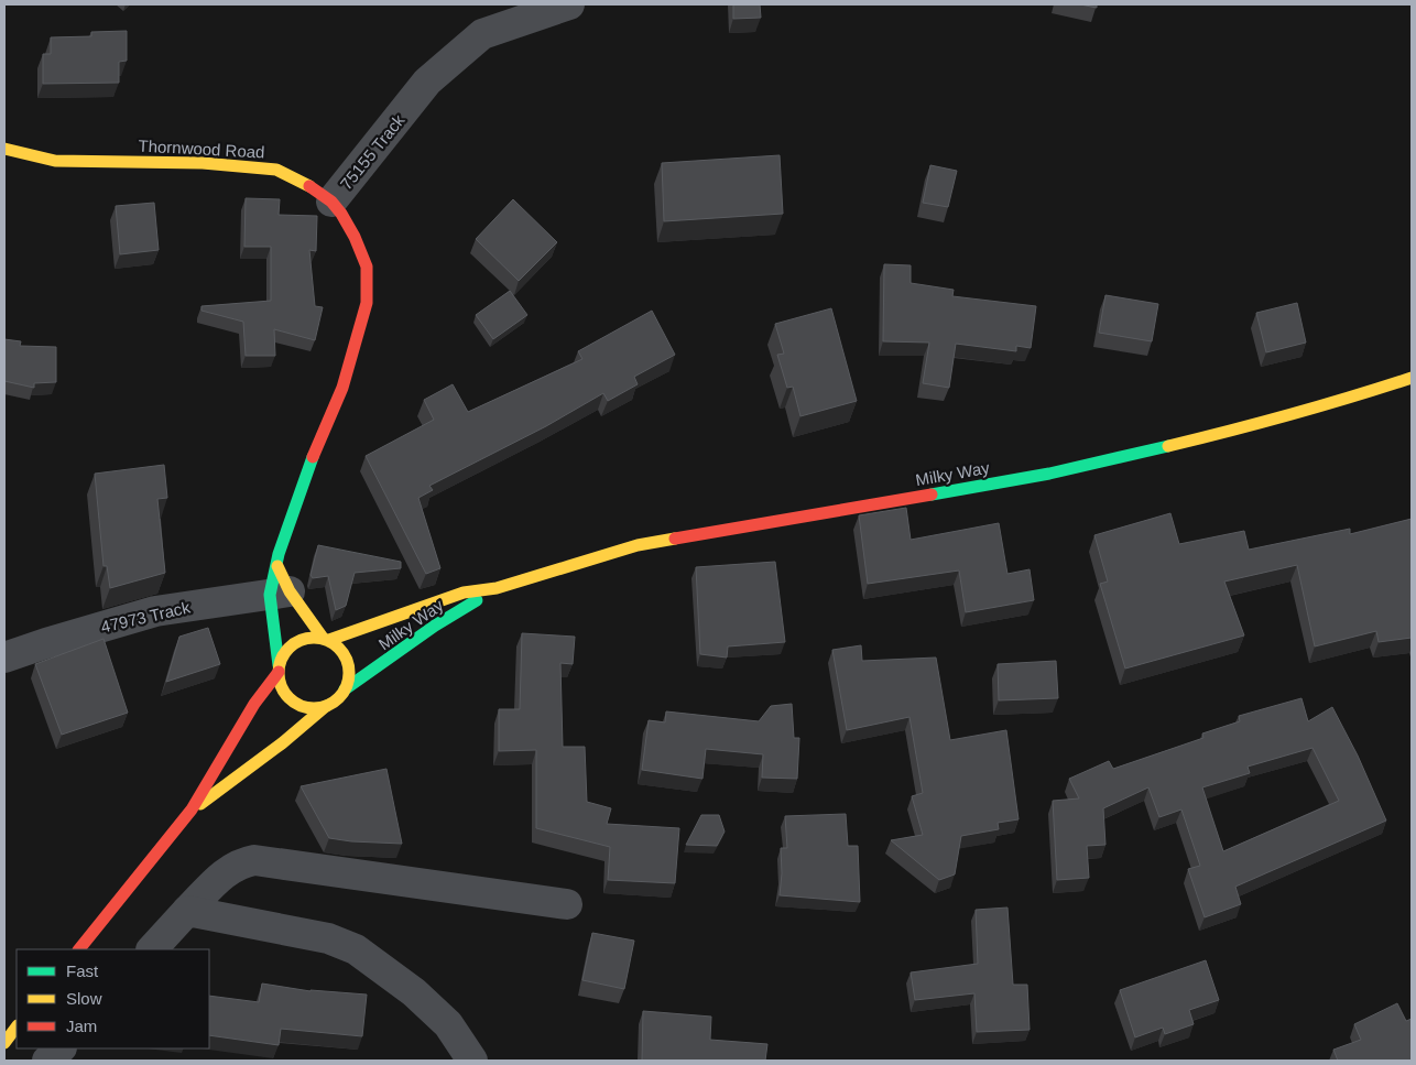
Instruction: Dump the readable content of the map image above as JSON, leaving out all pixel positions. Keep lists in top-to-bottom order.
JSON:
{
  "streets": {
    "street": [
      "Thornwood Road",
      "75155 Track",
      "Milky Way",
      "47973 Track"
    ]
  },
  "crossings": [
    ["Thornwood Road", "75155 Track"],
    ["Thornwood Road", "Milky Way"],
    ["Thornwood Road", "47973 Track"]
  ],
  "legend": ["Fast", "Slow", "Jam"]
}
